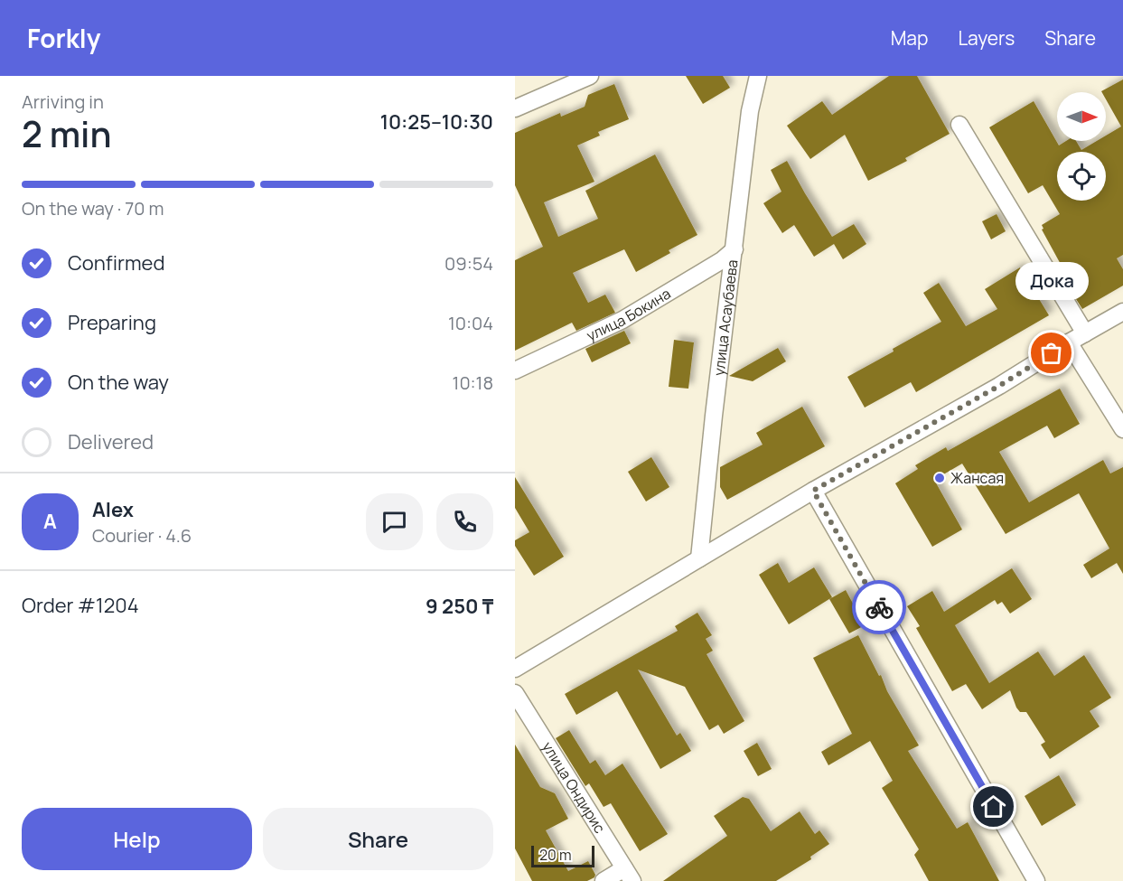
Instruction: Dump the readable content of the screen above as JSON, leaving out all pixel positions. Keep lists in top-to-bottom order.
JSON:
{
  "streets": {
    "street": ["улица Бокина", "улица Асаубаева", "улица Ондирис"]
  },
  "crossings": [
    ["улица Бокина", "улица Асаубаева"]
  ],
  "places": ["Дока", "Жансая"],
  "scale_bar": "20 m",
  "north": "right",
  "page": {
    "header": "Forkly",
    "nav": ["Map", "Layers", "Share"],
    "heading": ["2 min", "Arriving in", "10:25–10:30"],
    "panel": [
      "Alex",
      "Courier · 4.6",
      "Order #1204",
      "9 250 ₸"
    ],
    "bar": "On the way · 70 m",
    "list": [
      ["Confirmed", "09:54"],
      ["Preparing", "10:04"],
      ["On the way", "10:18"],
      "Delivered"
    ],
    "bubble": "Дока",
    "round": "A",
    "buttons": ["Help", "Share"],
    "scale": "20 m"
  }
}
